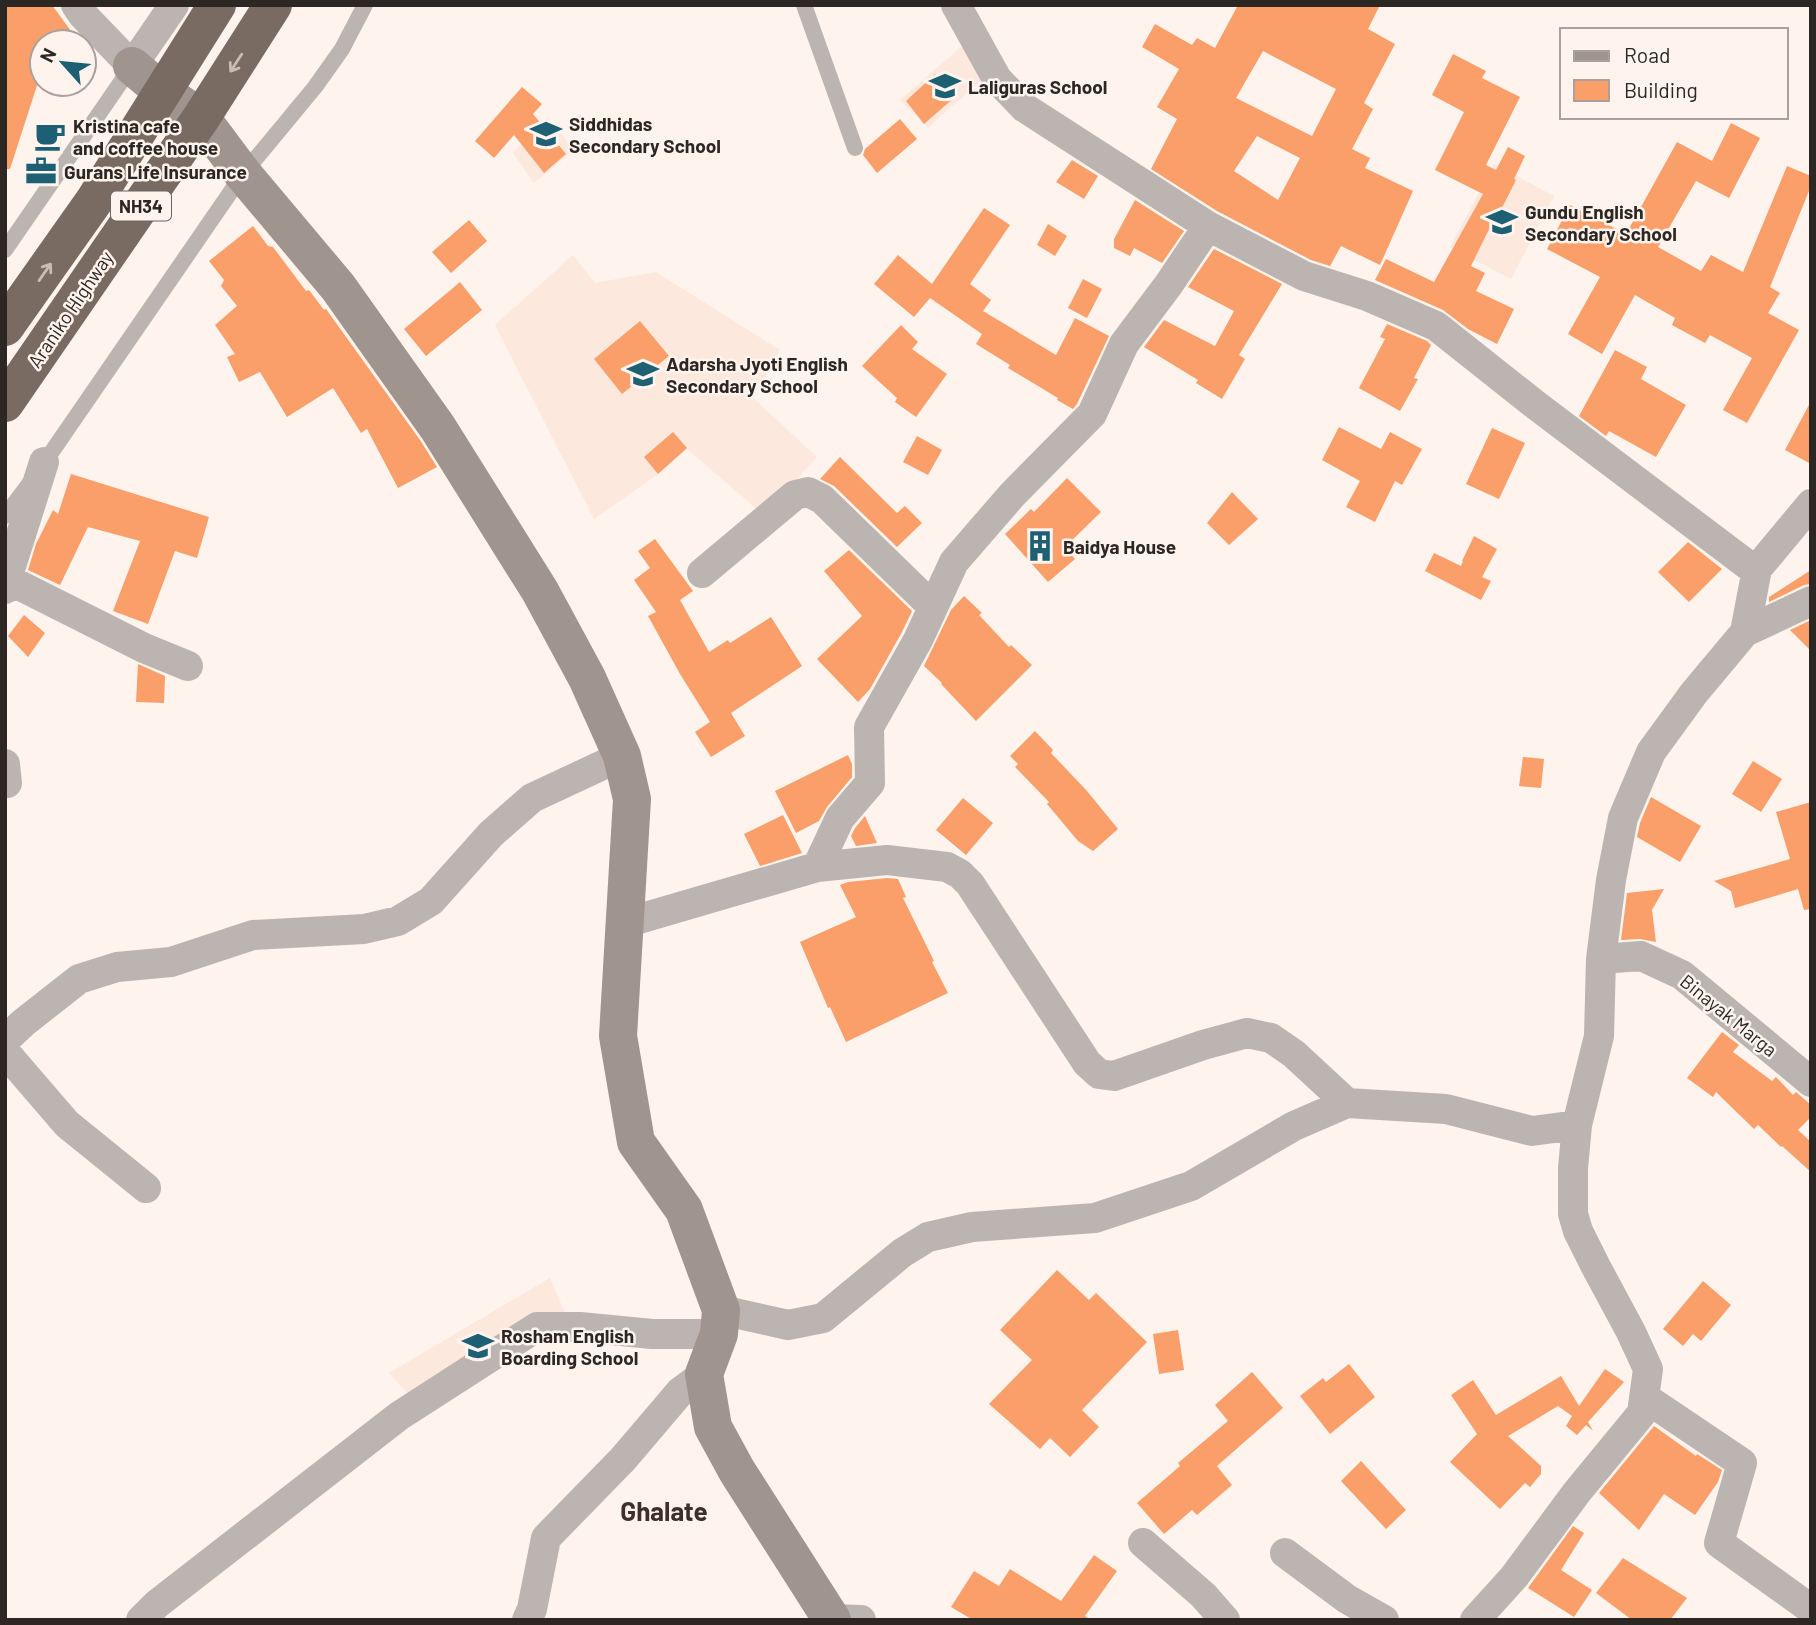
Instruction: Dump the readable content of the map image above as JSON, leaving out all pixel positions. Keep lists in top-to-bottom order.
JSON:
{
  "streets": {
    "highway": ["NH34", "Araniko Highway"],
    "street": ["Binayak Marga"]
  },
  "districts": ["Ghalate"],
  "places": {
    "school or university": [
      "Laliguras School",
      "Siddhidas Secondary School",
      "Gundu English Secondary School",
      "Adarsha Jyoti English Secondary School",
      "Rosham English Boarding School"
    ],
    "cafe": ["Kristina cafe and coffee house"],
    "office": ["Gurans Life Insurance"],
    "building": ["Baidya House"]
  },
  "legend": ["Road", "Building"],
  "north": "top left"
}
